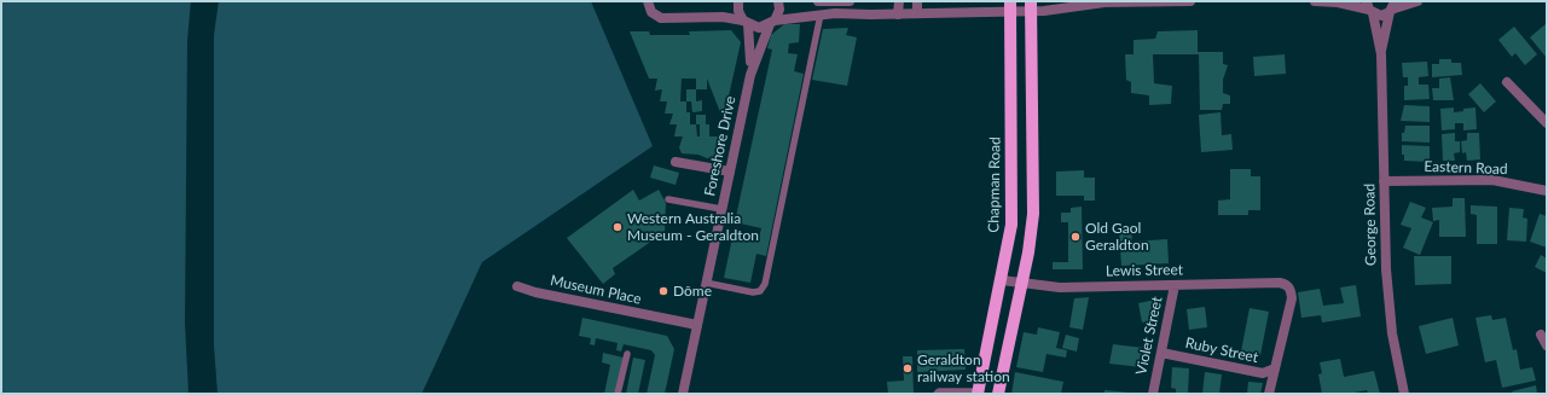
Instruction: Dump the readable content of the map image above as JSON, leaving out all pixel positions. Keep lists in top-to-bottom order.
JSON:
{
  "streets": {
    "main road": ["Chapman Road"],
    "street": [
      "Foreshore Drive",
      "Eastern Road",
      "George Road",
      "Lewis Street",
      "Museum Place",
      "Violet Street",
      "Ruby Street"
    ]
  },
  "crossings": [
    ["Foreshore Drive", "Museum Place"],
    ["Eastern Road", "George Road"],
    ["Chapman Road", "Lewis Street"],
    ["Lewis Street", "Violet Street"],
    ["Lewis Street", "Ruby Street"],
    ["Violet Street", "Ruby Street"]
  ],
  "places": [
    "Western Australia Museum - Geraldton",
    "Old Gaol Geraldton",
    "Dôme",
    "Geraldton railway station"
  ]
}
